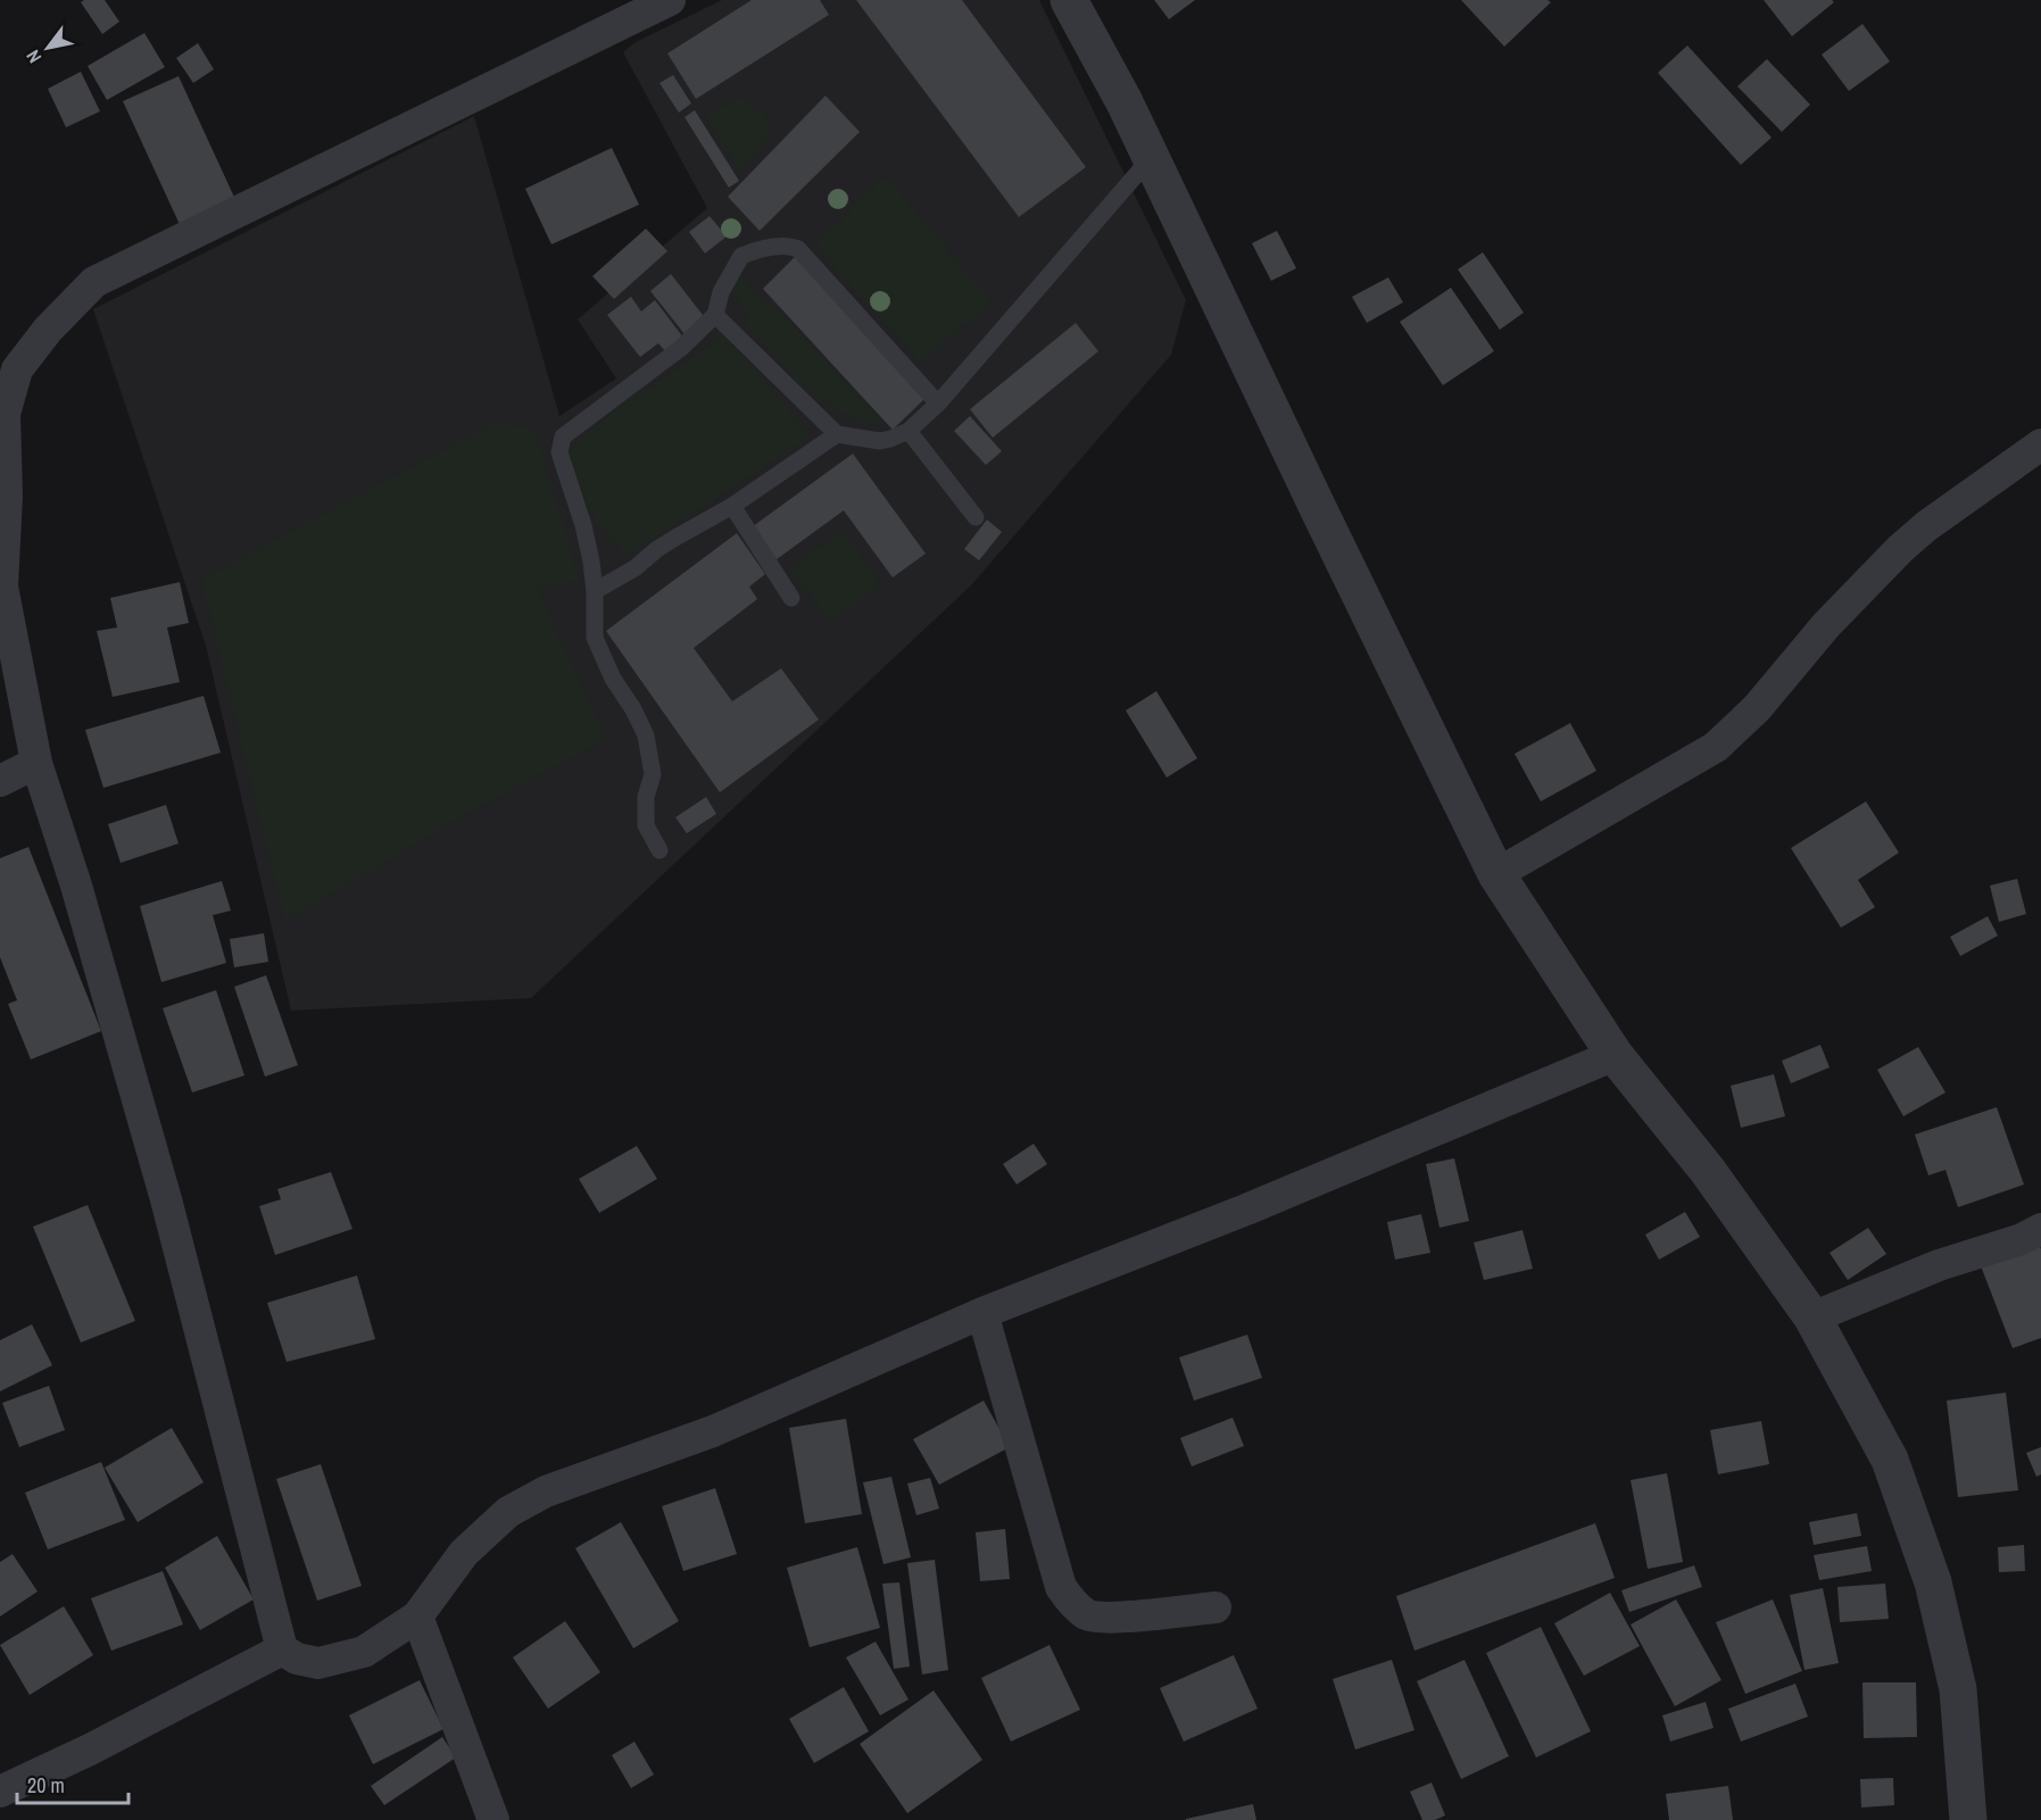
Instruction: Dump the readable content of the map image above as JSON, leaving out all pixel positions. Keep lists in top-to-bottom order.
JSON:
{
  "scale_bar": "20 m",
  "north": "bottom left"
}
